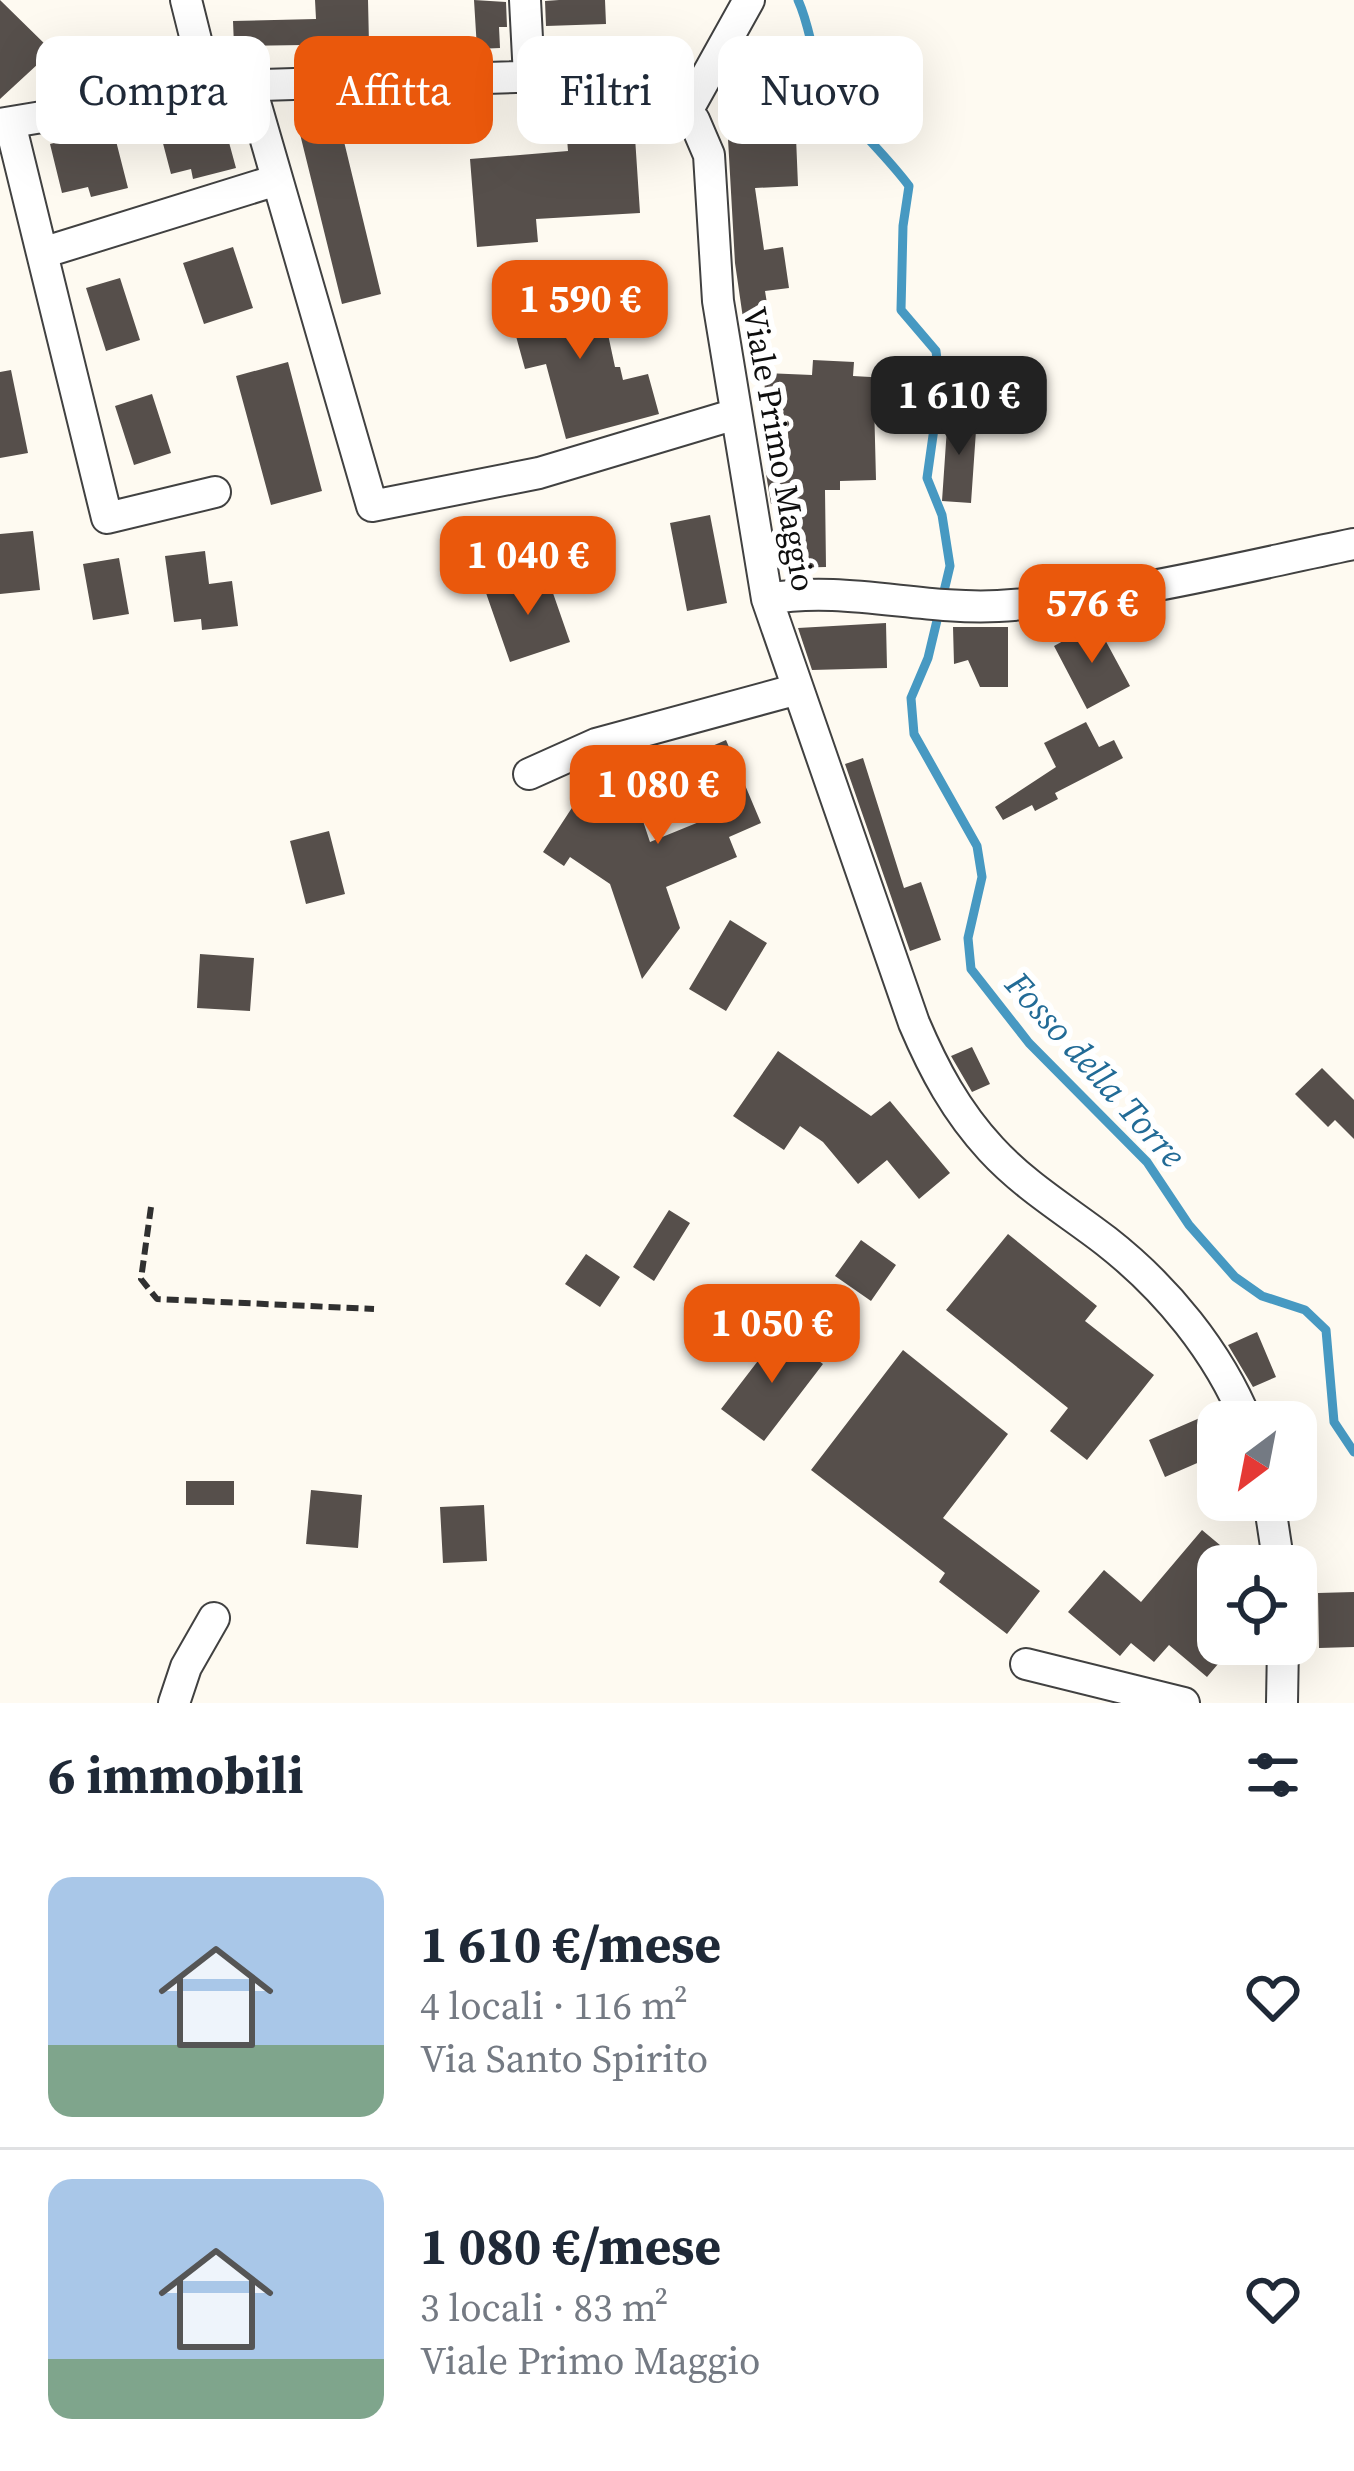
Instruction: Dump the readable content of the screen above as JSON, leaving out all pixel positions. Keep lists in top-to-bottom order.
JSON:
{
  "streets": {
    "street": ["Viale Primo Maggio"]
  },
  "water": ["Fosso della Torre"],
  "north": "bottom left",
  "page": {
    "chip": [
      "Compra",
      "Affitta",
      "Filtri",
      "Nuovo"
    ],
    "price": [
      "1 590 €",
      "1 610 €",
      "1 040 €",
      "576 €",
      "1 080 €",
      "1 050 €"
    ],
    "heading": "6 immobili",
    "list": [
      {
        "name": "1 610 €/mese",
        "note": "4 locali · 116 m² · Via Santo Spirito"
      },
      {
        "name": "1 080 €/mese",
        "note": "3 locali · 83 m² · Viale Primo Maggio"
      }
    ]
  }
}
